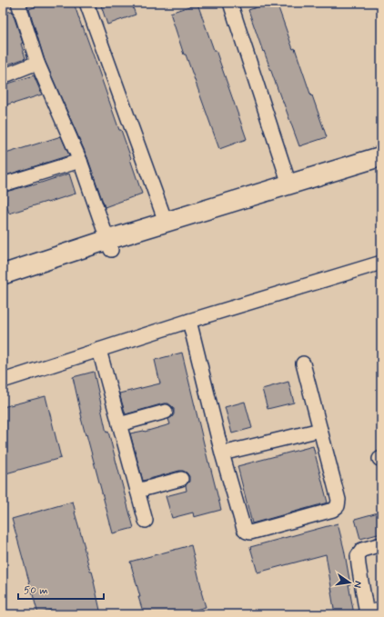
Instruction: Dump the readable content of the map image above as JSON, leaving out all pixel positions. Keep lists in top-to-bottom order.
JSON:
{
  "scale_bar": "50 m",
  "north": "right"
}
